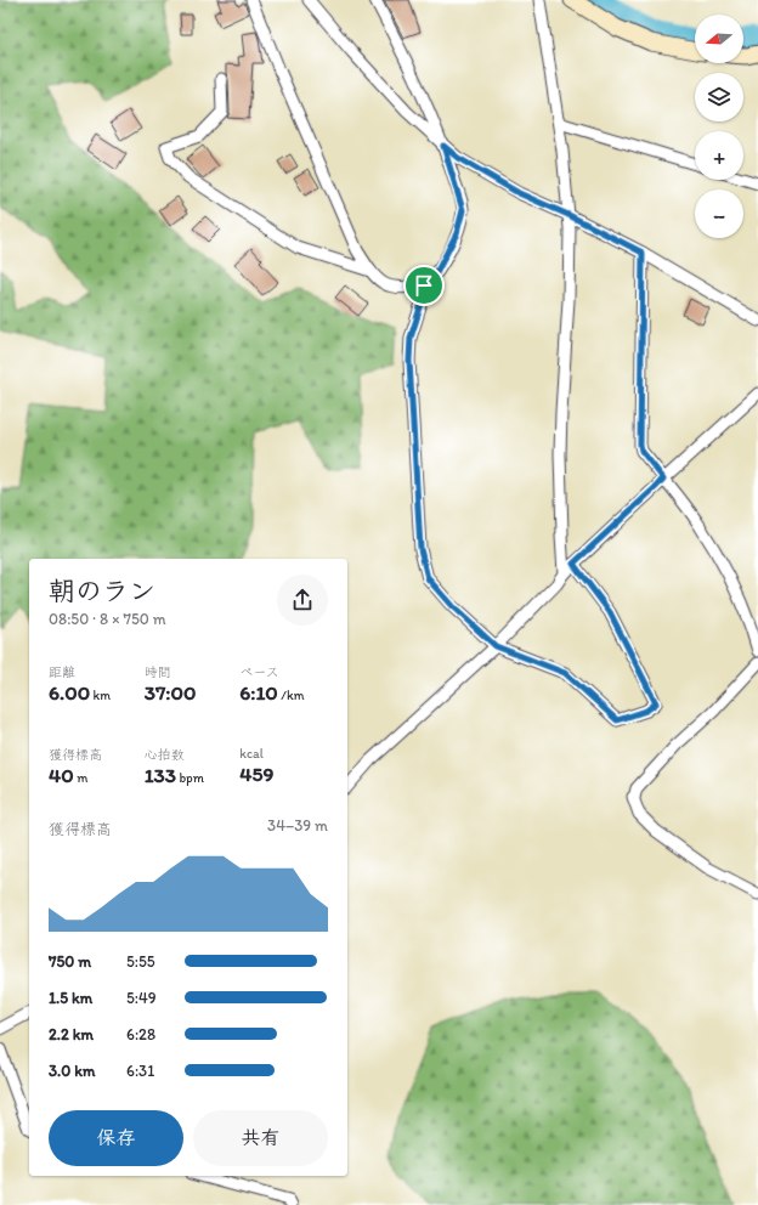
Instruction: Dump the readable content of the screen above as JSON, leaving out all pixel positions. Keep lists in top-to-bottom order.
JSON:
{
  "north": "left",
  "page": {
    "map_buttons": ["+", "−"],
    "heading": ["朝のラン", "08:50 · 8 × 750 m"],
    "stats": [
      ["距離", "6.00 km"],
      ["時間", "37:00"],
      ["ペース", "6:10 /km"],
      ["獲得標高", "40 m"],
      ["心拍数", "133 bpm"],
      ["kcal", "459"]
    ],
    "chart": ["獲得標高", "34–39 m"],
    "list": [
      {
        "name": "750 m",
        "note": "5:55"
      },
      {
        "name": "1.5 km",
        "note": "5:49"
      },
      {
        "name": "2.2 km",
        "note": "6:28"
      },
      {
        "name": "3.0 km",
        "note": "6:31"
      }
    ],
    "buttons": ["保存", "共有"]
  }
}
